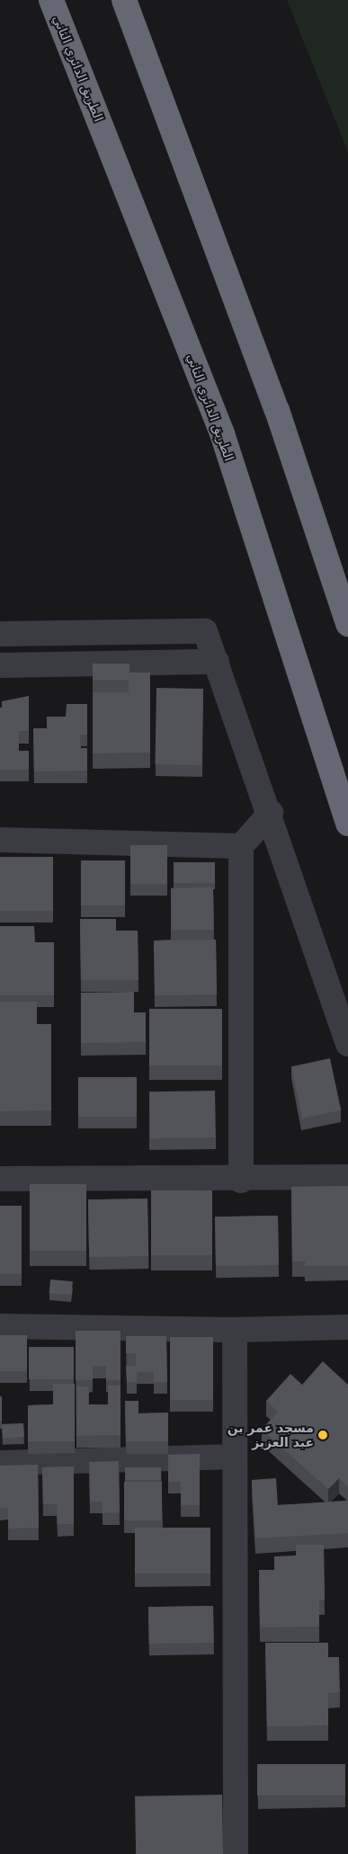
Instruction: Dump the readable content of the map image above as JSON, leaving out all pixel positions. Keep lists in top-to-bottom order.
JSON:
{
  "streets": {
    "highway": ["الطريق الدائري الثاني"]
  },
  "places": ["مسجد عمر بن عبد العزيز"]
}
